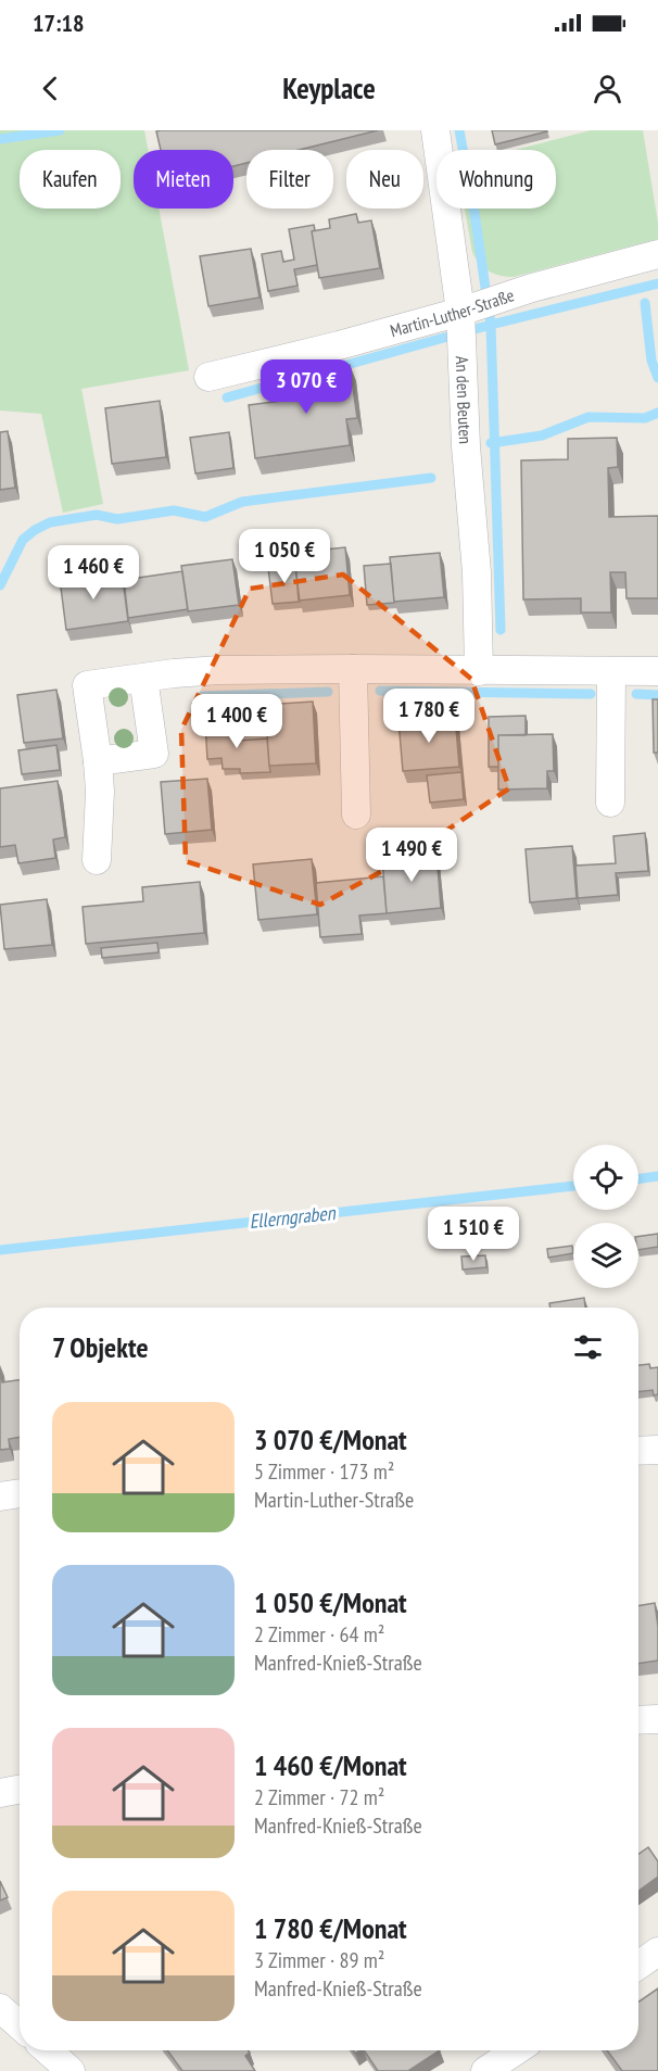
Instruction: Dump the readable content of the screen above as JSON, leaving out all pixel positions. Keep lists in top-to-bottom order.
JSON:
{
  "streets": {
    "street": ["Martin-Luther-Straße", "An den Beuten"]
  },
  "crossings": [
    ["Martin-Luther-Straße", "An den Beuten"]
  ],
  "water": ["Ellerngraben"],
  "page": {
    "status": "17:18",
    "header": "Keyplace",
    "chip": [
      "Kaufen",
      "Mieten",
      "Filter",
      "Neu",
      "Wohnung"
    ],
    "price": [
      "3 070 €",
      "1 050 €",
      "1 460 €",
      "1 780 €",
      "1 400 €",
      "1 490 €",
      "1 510 €"
    ],
    "heading": "7 Objekte",
    "list": [
      {
        "name": "3 070 €/Monat",
        "note": "5 Zimmer · 173 m² · Martin-Luther-Straße"
      },
      {
        "name": "1 050 €/Monat",
        "note": "2 Zimmer · 64 m² · Manfred-Knieß-Straße"
      },
      {
        "name": "1 460 €/Monat",
        "note": "2 Zimmer · 72 m² · Manfred-Knieß-Straße"
      },
      {
        "name": "1 780 €/Monat",
        "note": "3 Zimmer · 89 m² · Manfred-Knieß-Straße"
      }
    ]
  }
}
